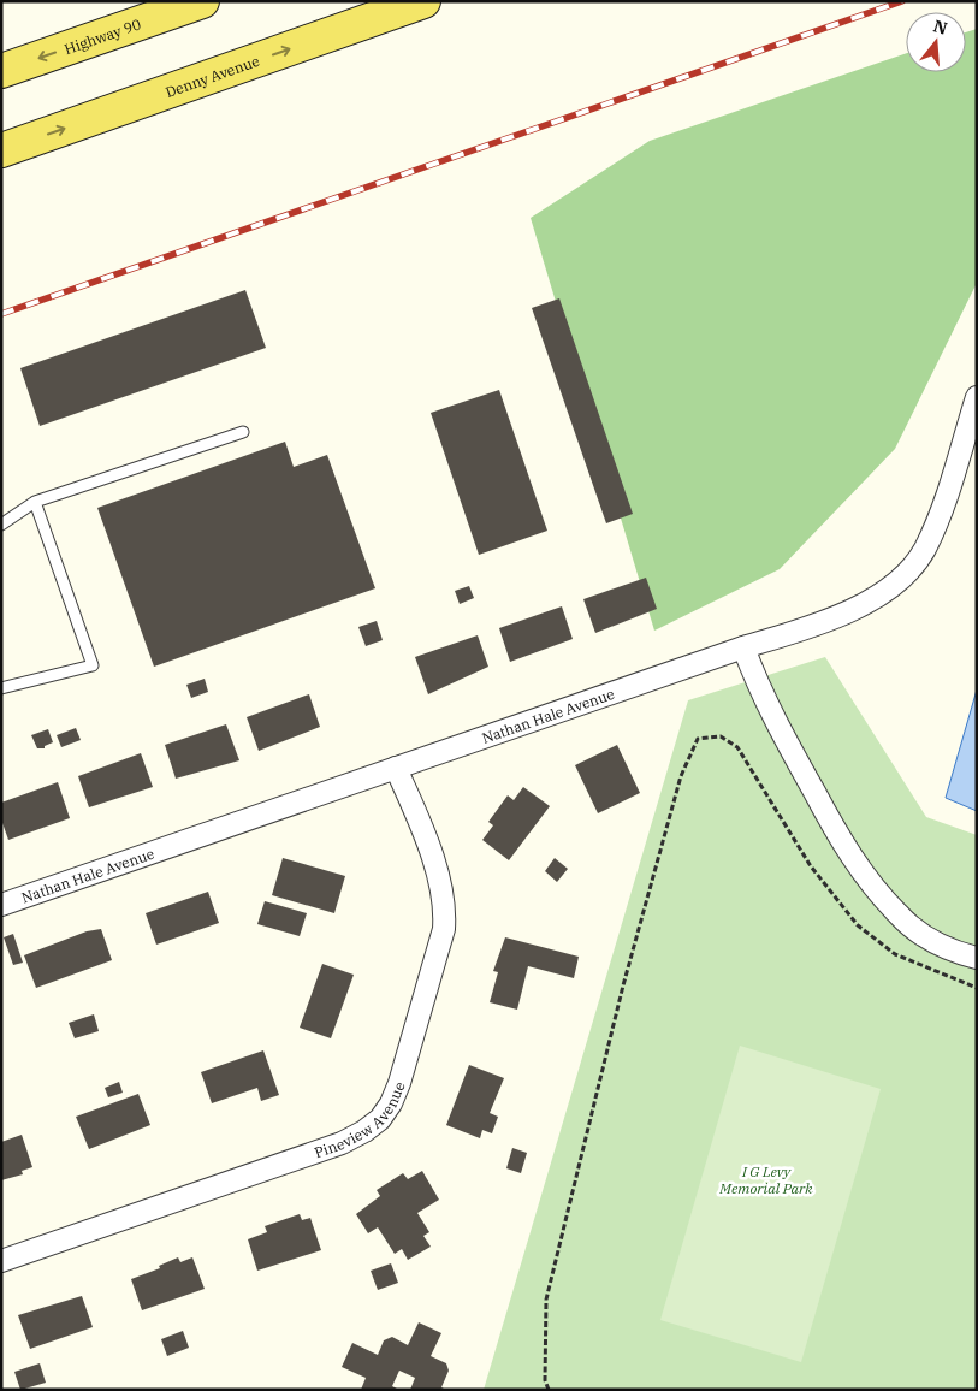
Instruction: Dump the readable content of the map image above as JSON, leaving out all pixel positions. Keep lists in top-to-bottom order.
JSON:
{
  "streets": {
    "main road": ["Highway 90", "Denny Avenue"],
    "street": ["Nathan Hale Avenue", "Pineview Avenue"]
  },
  "crossings": [
    ["Nathan Hale Avenue", "Pineview Avenue"]
  ],
  "one_way": ["Highway 90", "Denny Avenue"],
  "parks": ["I G Levy Memorial Park"],
  "north": "top"
}
